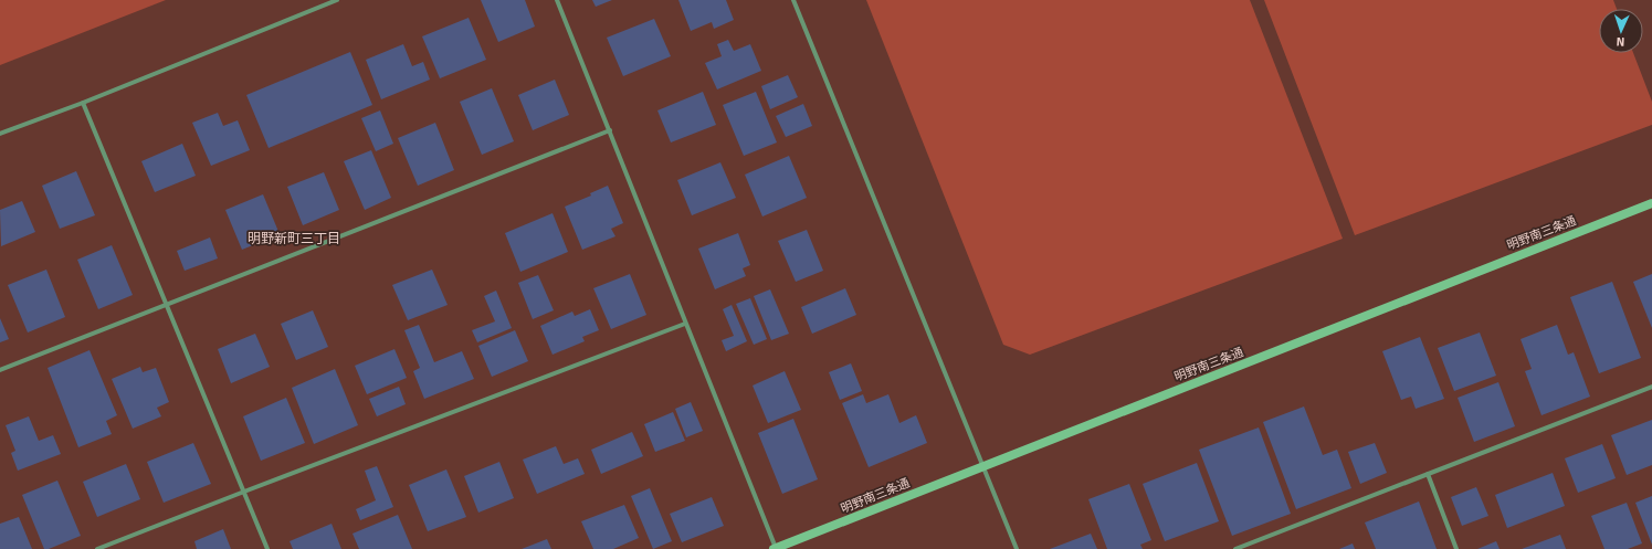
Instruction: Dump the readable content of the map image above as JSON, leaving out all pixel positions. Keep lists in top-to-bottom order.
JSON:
{
  "streets": {
    "street": ["明野南三条通"]
  },
  "districts": ["明野新町三丁目"],
  "north": "bottom"
}
